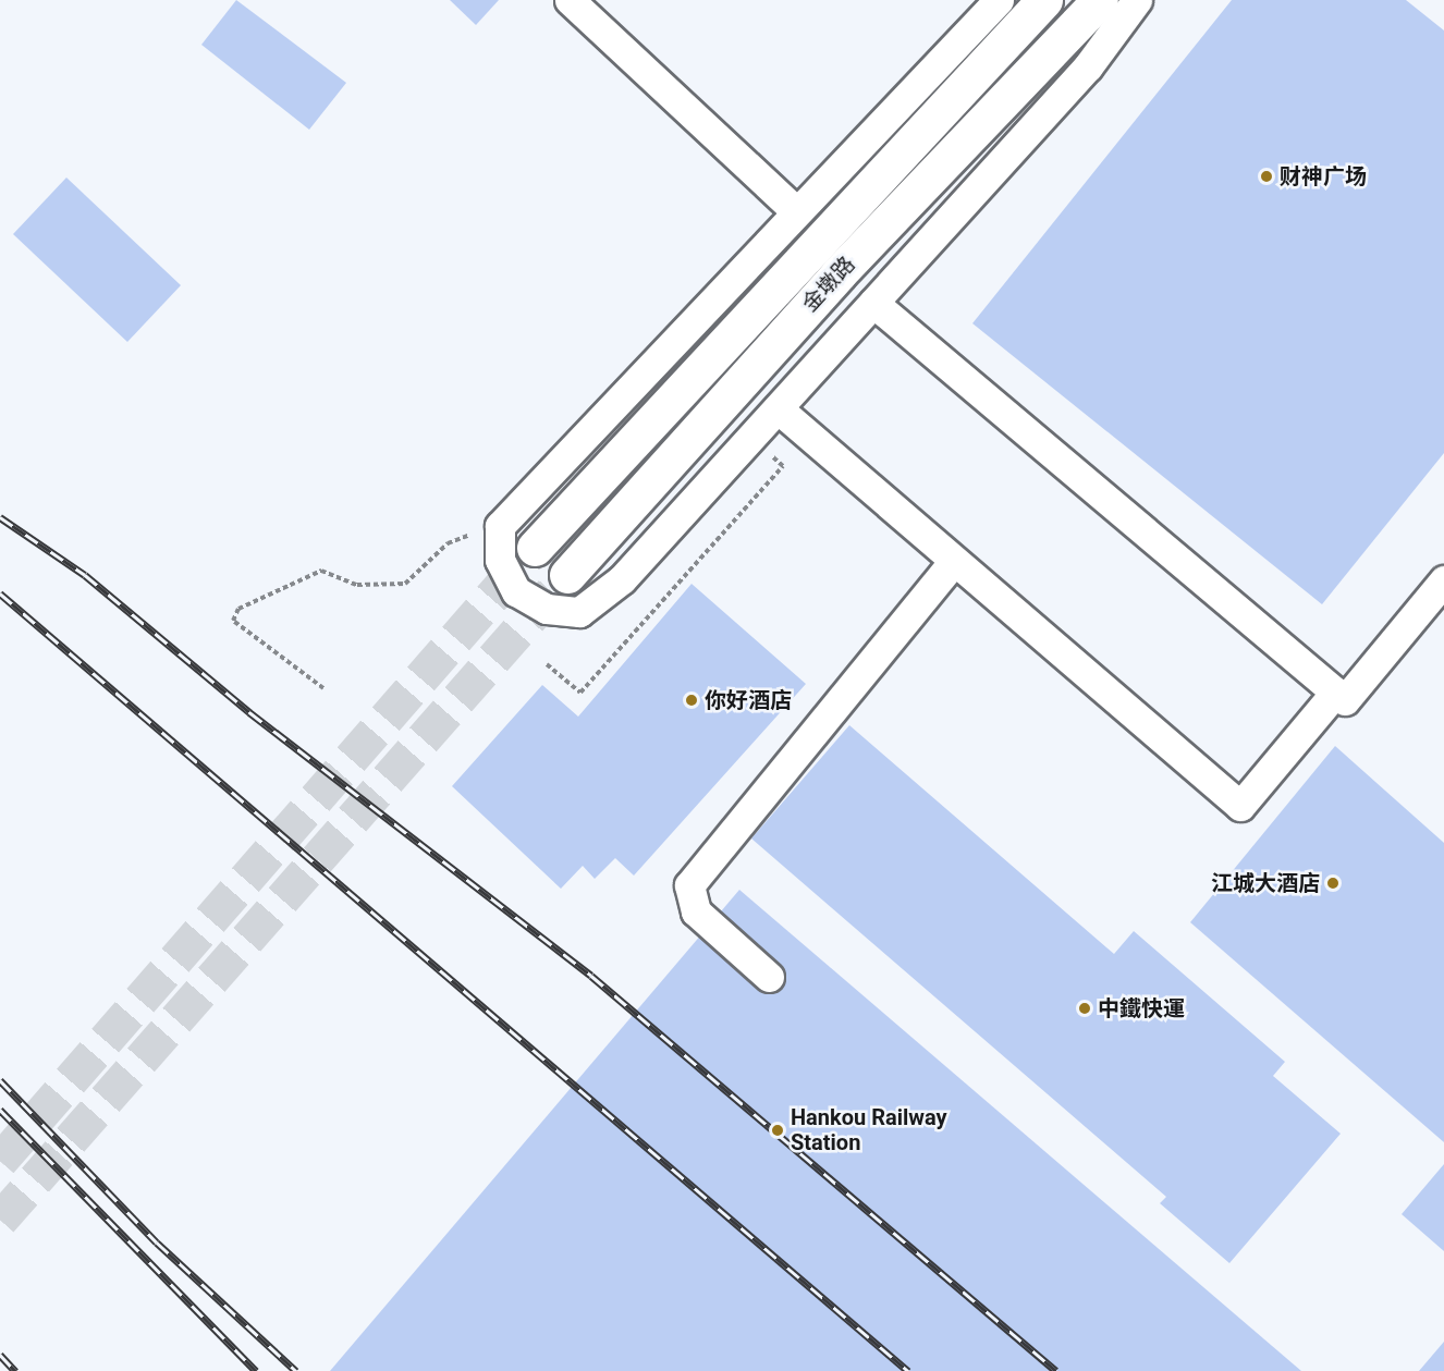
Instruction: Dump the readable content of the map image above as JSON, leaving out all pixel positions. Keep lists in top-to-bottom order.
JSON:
{
  "streets": {
    "main road": ["金墩路"]
  },
  "places": [
    "财神广场",
    "你好酒店",
    "江城大酒店",
    "中鐵快運",
    "Hankou Railway Station"
  ]
}
